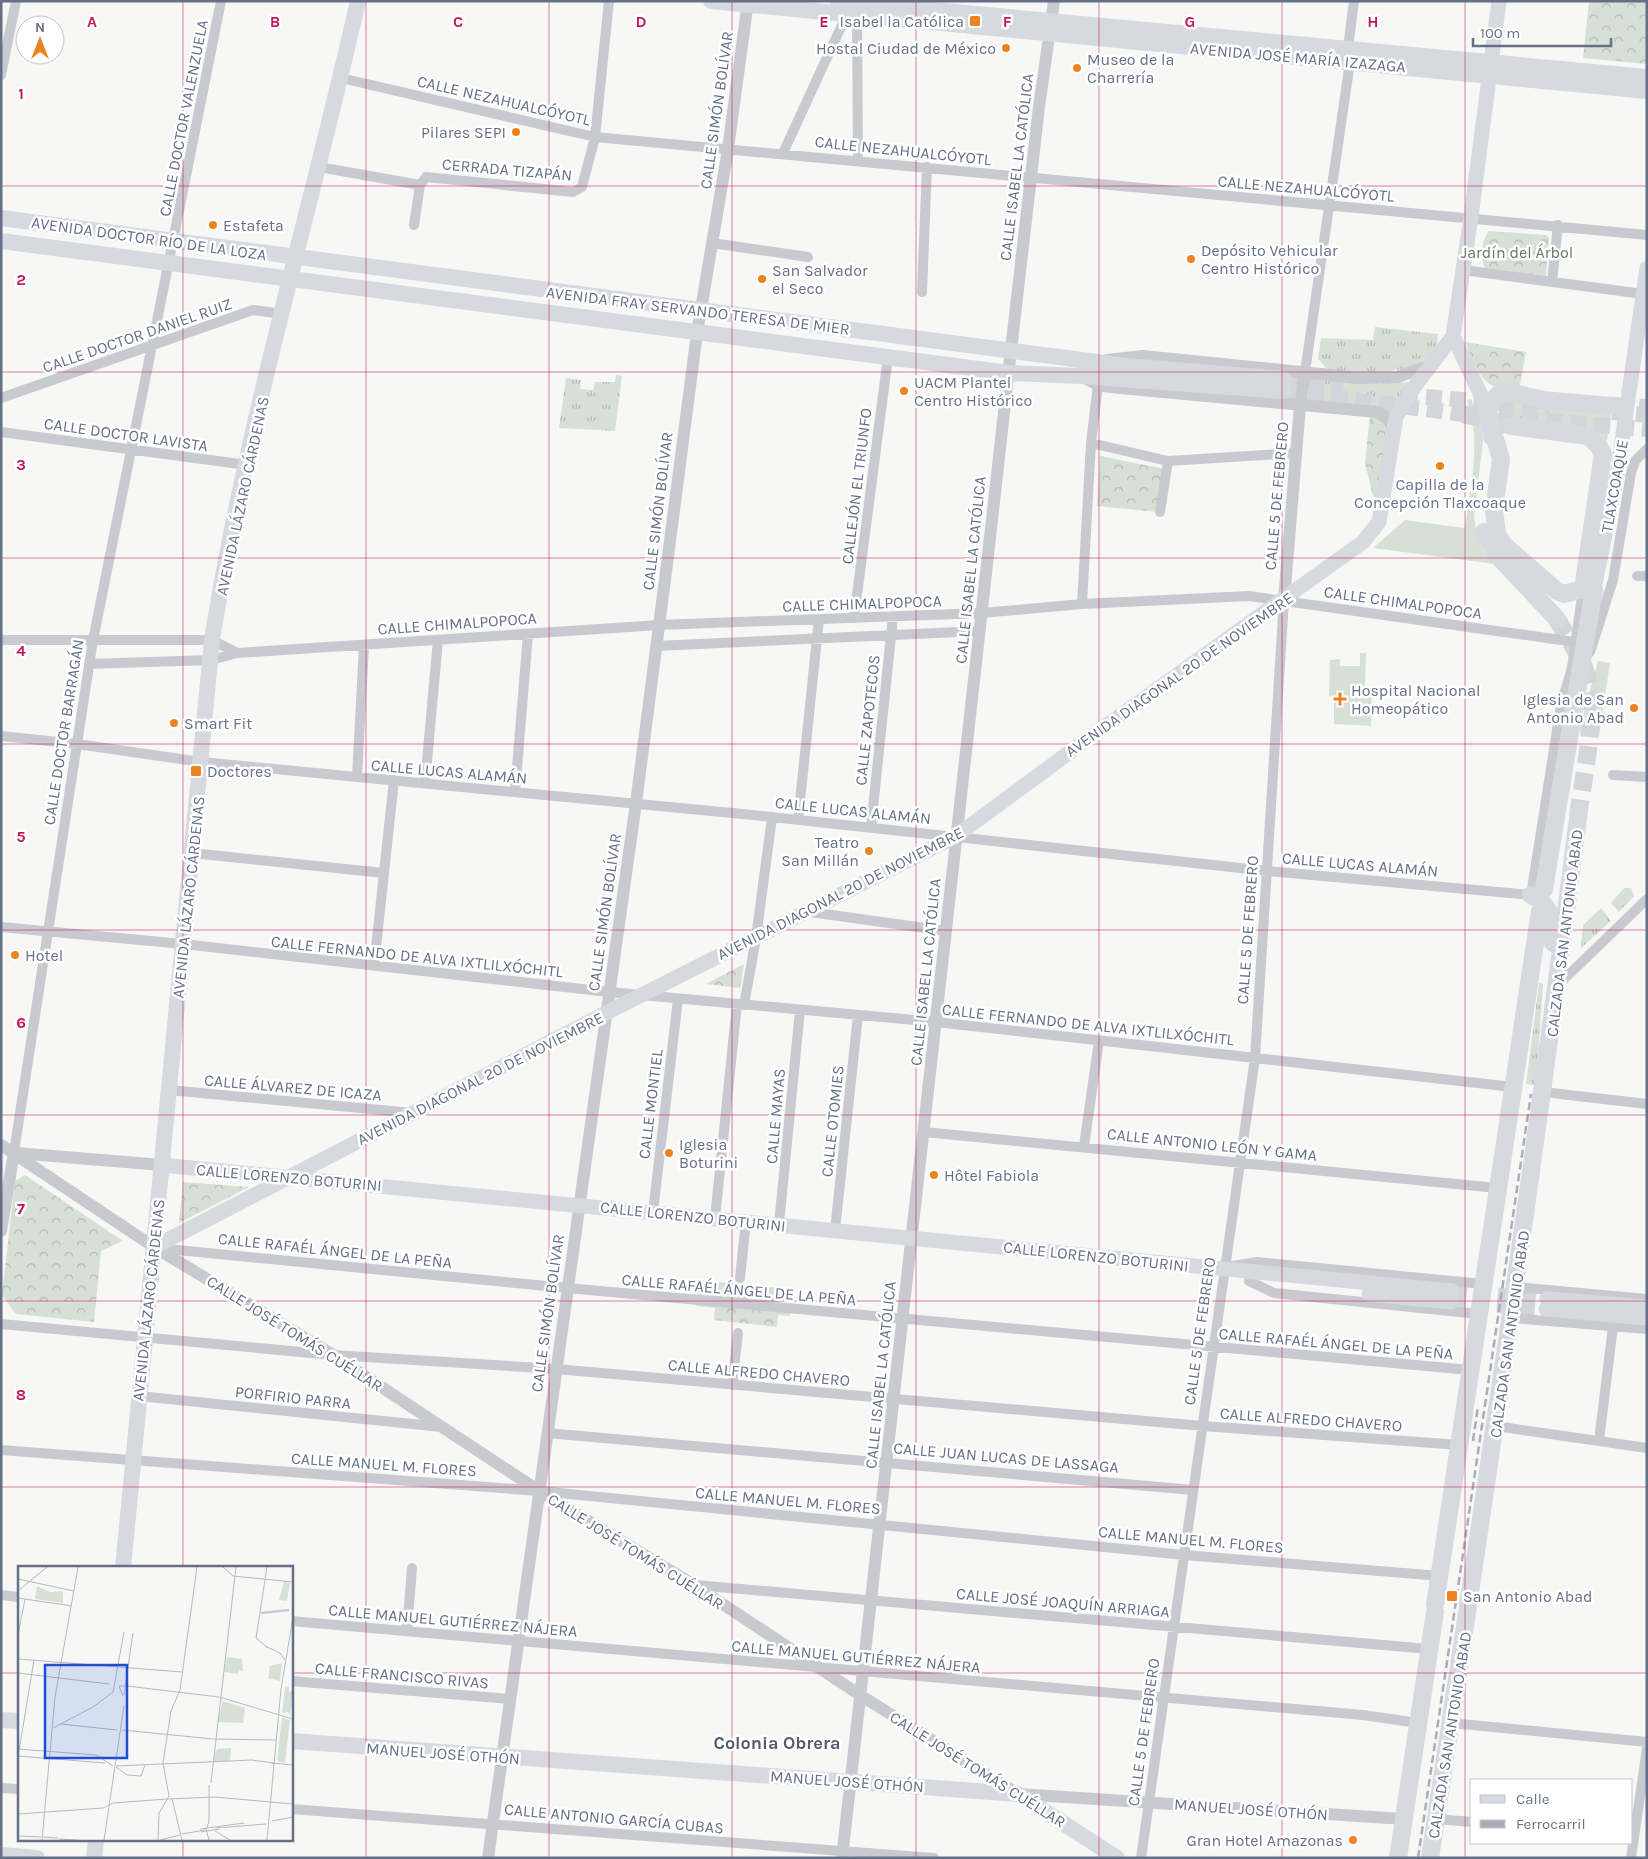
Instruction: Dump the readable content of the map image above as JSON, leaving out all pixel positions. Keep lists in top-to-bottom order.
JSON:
{
  "streets": {
    "highway": ["CALZADA SAN ANTONIO ABAD"],
    "main road": [
      "AVENIDA JOSÉ MARÍA IZAZAGA",
      "AVENIDA DOCTOR RÍO DE LA LOZA",
      "AVENIDA FRAY SERVANDO TERESA DE MIER",
      "TLAXCOAQUE",
      "AVENIDA LÁZARO CÁRDENAS",
      "AVENIDA DIAGONAL 20 DE NOVIEMBRE",
      "CALLE LORENZO BOTURINI",
      "CALLE JOSÉ TOMÁS CUÉLLAR",
      "MANUEL JOSÉ OTHÓN"
    ],
    "street": [
      "CALLE NEZAHUALCÓYOTL",
      "CALLE SIMÓN BOLÍVAR",
      "CALLE DOCTOR VALENZUELA",
      "CALLE ISABEL LA CATÓLICA",
      "CERRADA TIZAPÁN",
      "CALLE DOCTOR DANIEL RUIZ",
      "CALLE DOCTOR LAVISTA",
      "CALLEJÓN EL TRIUNFO",
      "CALLE 5 DE FEBRERO",
      "CALLE CHIMALPOPOCA",
      "CALLE ZAPOTECOS",
      "CALLE DOCTOR BARRAGÁN",
      "CALLE LUCAS ALAMÁN",
      "CALLE FERNANDO DE ALVA IXTLILXÓCHITL",
      "CALLE ÁLVAREZ DE ICAZA",
      "CALLE MONTIEL",
      "CALLE MAYAS",
      "CALLE OTOMIES",
      "CALLE ANTONIO LEÓN Y GAMA",
      "CALLE RAFAÉL ÁNGEL DE LA PEÑA",
      "CALLE ALFREDO CHAVERO",
      "PORFIRIO PARRA",
      "CALLE JUAN LUCAS DE LASSAGA",
      "CALLE MANUEL M. FLORES",
      "CALLE JOSÉ JOAQUÍN ARRIAGA",
      "CALLE MANUEL GUTIÉRREZ NÁJERA",
      "CALLE FRANCISCO RIVAS",
      "CALLE ANTONIO GARCÍA CUBAS"
    ]
  },
  "crossings": [
    ["AVENIDA JOSÉ MARÍA IZAZAGA", "CALLE SIMÓN BOLÍVAR"],
    ["AVENIDA JOSÉ MARÍA IZAZAGA", "CALLE ISABEL LA CATÓLICA"],
    ["AVENIDA JOSÉ MARÍA IZAZAGA", "CALLE 5 DE FEBRERO"],
    ["CALLE NEZAHUALCÓYOTL", "CALLE SIMÓN BOLÍVAR"],
    ["CALLE NEZAHUALCÓYOTL", "CALLE ISABEL LA CATÓLICA"],
    ["CALLE NEZAHUALCÓYOTL", "CERRADA TIZAPÁN"],
    ["CALLE NEZAHUALCÓYOTL", "AVENIDA LÁZARO CÁRDENAS"],
    ["CALLE NEZAHUALCÓYOTL", "CALLE 5 DE FEBRERO"],
    ["CALLE SIMÓN BOLÍVAR", "AVENIDA FRAY SERVANDO TERESA DE MIER"],
    ["CALLE SIMÓN BOLÍVAR", "CALLE CHIMALPOPOCA"],
    ["CALLE SIMÓN BOLÍVAR", "AVENIDA DIAGONAL 20 DE NOVIEMBRE"],
    ["CALLE SIMÓN BOLÍVAR", "CALLE LUCAS ALAMÁN"],
    ["CALLE SIMÓN BOLÍVAR", "CALLE FERNANDO DE ALVA IXTLILXÓCHITL"],
    ["CALLE SIMÓN BOLÍVAR", "CALLE LORENZO BOTURINI"],
    ["CALLE SIMÓN BOLÍVAR", "CALLE RAFAÉL ÁNGEL DE LA PEÑA"],
    ["CALLE SIMÓN BOLÍVAR", "CALLE JOSÉ TOMÁS CUÉLLAR"],
    ["CALLE SIMÓN BOLÍVAR", "CALLE ALFREDO CHAVERO"],
    ["CALLE SIMÓN BOLÍVAR", "CALLE JUAN LUCAS DE LASSAGA"],
    ["CALLE SIMÓN BOLÍVAR", "CALLE MANUEL M. FLORES"],
    ["CALLE SIMÓN BOLÍVAR", "CALLE MANUEL GUTIÉRREZ NÁJERA"],
    ["CALLE SIMÓN BOLÍVAR", "CALLE FRANCISCO RIVAS"],
    ["CALLE SIMÓN BOLÍVAR", "MANUEL JOSÉ OTHÓN"],
    ["CALLE SIMÓN BOLÍVAR", "CALLE ANTONIO GARCÍA CUBAS"],
    ["CALLE DOCTOR VALENZUELA", "AVENIDA DOCTOR RÍO DE LA LOZA"],
    ["CALLE DOCTOR VALENZUELA", "CALLE DOCTOR BARRAGÁN"],
    ["CALLE ISABEL LA CATÓLICA", "AVENIDA FRAY SERVANDO TERESA DE MIER"],
    ["CALLE ISABEL LA CATÓLICA", "CALLE CHIMALPOPOCA"],
    ["CALLE ISABEL LA CATÓLICA", "AVENIDA DIAGONAL 20 DE NOVIEMBRE"],
    ["CALLE ISABEL LA CATÓLICA", "CALLE LUCAS ALAMÁN"],
    ["CALLE ISABEL LA CATÓLICA", "CALLE FERNANDO DE ALVA IXTLILXÓCHITL"],
    ["CALLE ISABEL LA CATÓLICA", "CALLE ANTONIO LEÓN Y GAMA"],
    ["CALLE ISABEL LA CATÓLICA", "CALLE LORENZO BOTURINI"],
    ["CALLE ISABEL LA CATÓLICA", "CALLE RAFAÉL ÁNGEL DE LA PEÑA"],
    ["CALLE ISABEL LA CATÓLICA", "CALLE JOSÉ TOMÁS CUÉLLAR"],
    ["CALLE ISABEL LA CATÓLICA", "CALLE ALFREDO CHAVERO"],
    ["CALLE ISABEL LA CATÓLICA", "CALLE JUAN LUCAS DE LASSAGA"],
    ["CALLE ISABEL LA CATÓLICA", "CALLE MANUEL M. FLORES"],
    ["CALLE ISABEL LA CATÓLICA", "CALLE JOSÉ JOAQUÍN ARRIAGA"],
    ["CALLE ISABEL LA CATÓLICA", "CALLE MANUEL GUTIÉRREZ NÁJERA"],
    ["CALLE ISABEL LA CATÓLICA", "MANUEL JOSÉ OTHÓN"],
    ["CALLE ISABEL LA CATÓLICA", "CALLE ANTONIO GARCÍA CUBAS"],
    ["AVENIDA DOCTOR RÍO DE LA LOZA", "AVENIDA FRAY SERVANDO TERESA DE MIER"],
    ["AVENIDA DOCTOR RÍO DE LA LOZA", "AVENIDA LÁZARO CÁRDENAS"],
    ["AVENIDA DOCTOR RÍO DE LA LOZA", "CALLE DOCTOR BARRAGÁN"],
    ["AVENIDA FRAY SERVANDO TERESA DE MIER", "CALLEJÓN EL TRIUNFO"],
    ["AVENIDA FRAY SERVANDO TERESA DE MIER", "AVENIDA LÁZARO CÁRDENAS"],
    ["AVENIDA FRAY SERVANDO TERESA DE MIER", "CALLE 5 DE FEBRERO"],
    ["AVENIDA FRAY SERVANDO TERESA DE MIER", "AVENIDA DIAGONAL 20 DE NOVIEMBRE"],
    ["CALLE DOCTOR DANIEL RUIZ", "AVENIDA LÁZARO CÁRDENAS"],
    ["CALLE DOCTOR DANIEL RUIZ", "CALLE DOCTOR BARRAGÁN"],
    ["CALLE DOCTOR LAVISTA", "AVENIDA LÁZARO CÁRDENAS"],
    ["CALLE DOCTOR LAVISTA", "CALLE DOCTOR BARRAGÁN"],
    ["CALLEJÓN EL TRIUNFO", "CALLE CHIMALPOPOCA"],
    ["TLAXCOAQUE", "CALZADA SAN ANTONIO ABAD"],
    ["AVENIDA LÁZARO CÁRDENAS", "CALLE CHIMALPOPOCA"],
    ["AVENIDA LÁZARO CÁRDENAS", "AVENIDA DIAGONAL 20 DE NOVIEMBRE"],
    ["AVENIDA LÁZARO CÁRDENAS", "CALLE LUCAS ALAMÁN"],
    ["AVENIDA LÁZARO CÁRDENAS", "CALLE FERNANDO DE ALVA IXTLILXÓCHITL"],
    ["AVENIDA LÁZARO CÁRDENAS", "CALLE ÁLVAREZ DE ICAZA"],
    ["AVENIDA LÁZARO CÁRDENAS", "CALLE LORENZO BOTURINI"],
    ["AVENIDA LÁZARO CÁRDENAS", "CALLE RAFAÉL ÁNGEL DE LA PEÑA"],
    ["AVENIDA LÁZARO CÁRDENAS", "CALLE JOSÉ TOMÁS CUÉLLAR"],
    ["AVENIDA LÁZARO CÁRDENAS", "CALLE ALFREDO CHAVERO"],
    ["AVENIDA LÁZARO CÁRDENAS", "PORFIRIO PARRA"],
    ["AVENIDA LÁZARO CÁRDENAS", "CALLE MANUEL M. FLORES"],
    ["CALLE 5 DE FEBRERO", "CALLE CHIMALPOPOCA"],
    ["CALLE 5 DE FEBRERO", "AVENIDA DIAGONAL 20 DE NOVIEMBRE"],
    ["CALLE 5 DE FEBRERO", "CALLE LUCAS ALAMÁN"],
    ["CALLE 5 DE FEBRERO", "CALLE FERNANDO DE ALVA IXTLILXÓCHITL"],
    ["CALLE 5 DE FEBRERO", "CALLE ANTONIO LEÓN Y GAMA"],
    ["CALLE 5 DE FEBRERO", "CALLE LORENZO BOTURINI"],
    ["CALLE 5 DE FEBRERO", "CALLE RAFAÉL ÁNGEL DE LA PEÑA"],
    ["CALLE 5 DE FEBRERO", "CALLE ALFREDO CHAVERO"],
    ["CALLE 5 DE FEBRERO", "CALLE JUAN LUCAS DE LASSAGA"],
    ["CALLE 5 DE FEBRERO", "CALLE MANUEL M. FLORES"],
    ["CALLE 5 DE FEBRERO", "CALLE JOSÉ JOAQUÍN ARRIAGA"],
    ["CALLE 5 DE FEBRERO", "CALLE MANUEL GUTIÉRREZ NÁJERA"],
    ["CALLE 5 DE FEBRERO", "MANUEL JOSÉ OTHÓN"],
    ["CALLE CHIMALPOPOCA", "AVENIDA DIAGONAL 20 DE NOVIEMBRE"],
    ["CALLE CHIMALPOPOCA", "CALLE ZAPOTECOS"],
    ["CALLE CHIMALPOPOCA", "CALLE DOCTOR BARRAGÁN"],
    ["AVENIDA DIAGONAL 20 DE NOVIEMBRE", "CALLE LUCAS ALAMÁN"],
    ["AVENIDA DIAGONAL 20 DE NOVIEMBRE", "CALLE FERNANDO DE ALVA IXTLILXÓCHITL"],
    ["AVENIDA DIAGONAL 20 DE NOVIEMBRE", "CALLE ÁLVAREZ DE ICAZA"],
    ["AVENIDA DIAGONAL 20 DE NOVIEMBRE", "CALLE LORENZO BOTURINI"],
    ["AVENIDA DIAGONAL 20 DE NOVIEMBRE", "CALLE RAFAÉL ÁNGEL DE LA PEÑA"],
    ["AVENIDA DIAGONAL 20 DE NOVIEMBRE", "CALLE JOSÉ TOMÁS CUÉLLAR"],
    ["CALLE ZAPOTECOS", "CALLE LUCAS ALAMÁN"],
    ["CALLE DOCTOR BARRAGÁN", "CALLE LUCAS ALAMÁN"],
    ["CALLE DOCTOR BARRAGÁN", "CALLE FERNANDO DE ALVA IXTLILXÓCHITL"],
    ["CALLE DOCTOR BARRAGÁN", "CALLE JOSÉ TOMÁS CUÉLLAR"],
    ["CALLE LUCAS ALAMÁN", "CALZADA SAN ANTONIO ABAD"],
    ["CALZADA SAN ANTONIO ABAD", "CALLE FERNANDO DE ALVA IXTLILXÓCHITL"],
    ["CALZADA SAN ANTONIO ABAD", "CALLE ANTONIO LEÓN Y GAMA"],
    ["CALZADA SAN ANTONIO ABAD", "CALLE LORENZO BOTURINI"],
    ["CALZADA SAN ANTONIO ABAD", "CALLE RAFAÉL ÁNGEL DE LA PEÑA"],
    ["CALZADA SAN ANTONIO ABAD", "CALLE ALFREDO CHAVERO"],
    ["CALZADA SAN ANTONIO ABAD", "CALLE MANUEL M. FLORES"],
    ["CALZADA SAN ANTONIO ABAD", "CALLE JOSÉ JOAQUÍN ARRIAGA"],
    ["CALZADA SAN ANTONIO ABAD", "CALLE MANUEL GUTIÉRREZ NÁJERA"],
    ["CALZADA SAN ANTONIO ABAD", "MANUEL JOSÉ OTHÓN"],
    ["CALLE FERNANDO DE ALVA IXTLILXÓCHITL", "CALLE MONTIEL"],
    ["CALLE FERNANDO DE ALVA IXTLILXÓCHITL", "CALLE MAYAS"],
    ["CALLE FERNANDO DE ALVA IXTLILXÓCHITL", "CALLE OTOMIES"],
    ["CALLE MONTIEL", "CALLE LORENZO BOTURINI"],
    ["CALLE MAYAS", "CALLE LORENZO BOTURINI"],
    ["CALLE OTOMIES", "CALLE LORENZO BOTURINI"],
    ["CALLE RAFAÉL ÁNGEL DE LA PEÑA", "CALLE JOSÉ TOMÁS CUÉLLAR"],
    ["CALLE JOSÉ TOMÁS CUÉLLAR", "CALLE ALFREDO CHAVERO"],
    ["CALLE JOSÉ TOMÁS CUÉLLAR", "PORFIRIO PARRA"],
    ["CALLE JOSÉ TOMÁS CUÉLLAR", "CALLE MANUEL M. FLORES"],
    ["CALLE JOSÉ TOMÁS CUÉLLAR", "CALLE JOSÉ JOAQUÍN ARRIAGA"],
    ["CALLE JOSÉ TOMÁS CUÉLLAR", "CALLE MANUEL GUTIÉRREZ NÁJERA"],
    ["CALLE JOSÉ TOMÁS CUÉLLAR", "MANUEL JOSÉ OTHÓN"]
  ],
  "districts": ["Colonia Obrera"],
  "parks": ["Jardín del Árbol"],
  "places": {
    "transit": ["Isabel la Católica", "Doctores", "San Antonio Abad"],
    "other": [
      "Hostal Ciudad de México",
      "Museo de la Charrería",
      "Pilares SEPI",
      "Estafeta",
      "Depósito Vehicular Centro Histórico",
      "San Salvador el Seco",
      "UACM Plantel Centro Histórico",
      "Capilla de la Concepción Tlaxcoaque",
      "Iglesia de San Antonio Abad",
      "Smart Fit",
      "Teatro San Millán",
      "Hotel",
      "Iglesia Boturini",
      "Hôtel Fabiola",
      "Gran Hotel Amazonas"
    ],
    "health": ["Hospital Nacional Homeopático"]
  },
  "legend": ["Calle", "Ferrocarril"],
  "scale_bar": "100 m",
  "north": "top",
  "grid": {
    "columns": [
      "A",
      "B",
      "C",
      "D",
      "E",
      "F",
      "G",
      "H"
    ],
    "rows": [
      "1",
      "2",
      "3",
      "4",
      "5",
      "6",
      "7",
      "8"
    ]
  }
}
